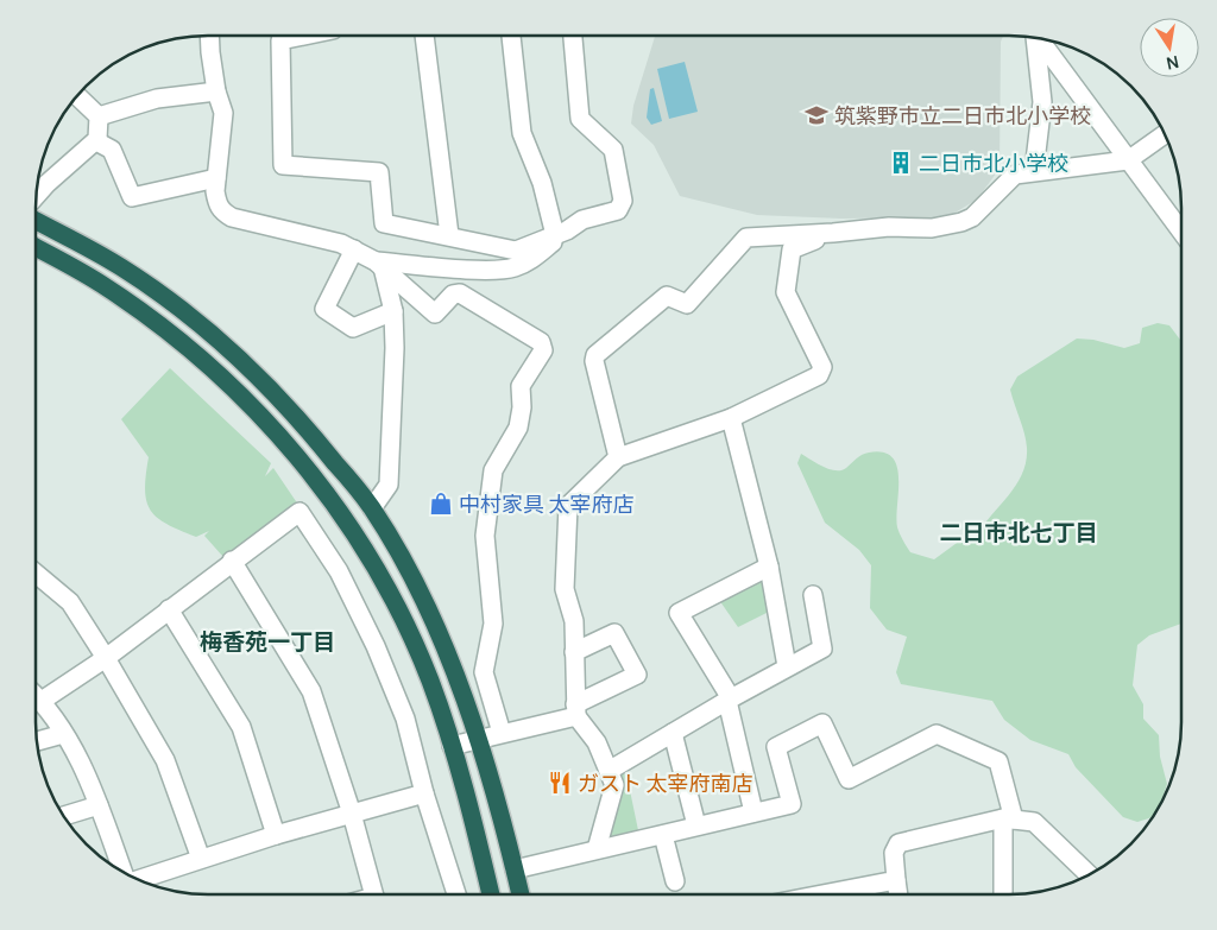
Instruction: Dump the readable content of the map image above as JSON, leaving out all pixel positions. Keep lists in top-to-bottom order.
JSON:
{
  "districts": ["二日市北七丁目", "梅香苑一丁目"],
  "places": {
    "school or university": ["筑紫野市立二日市北小学校"],
    "building": ["二日市北小学校"],
    "shop": ["中村家具 太宰府店"],
    "restaurant": ["ガスト 太宰府南店"]
  },
  "north": "bottom"
}
